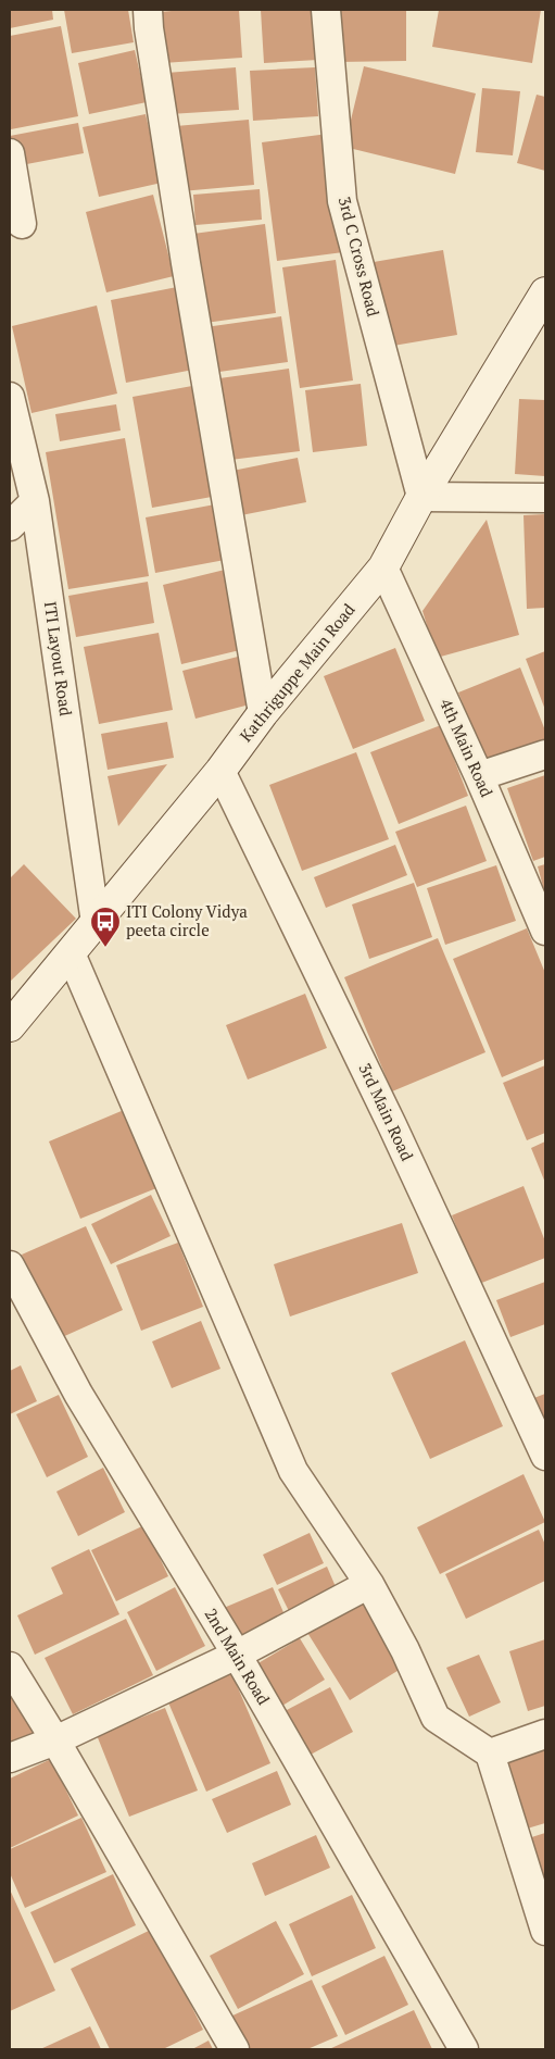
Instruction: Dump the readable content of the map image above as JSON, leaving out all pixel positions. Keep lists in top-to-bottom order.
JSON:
{
  "streets": {
    "main road": ["Kathriguppe Main Road"],
    "street": [
      "3rd C Cross Road",
      "ITI Layout Road",
      "4th Main Road",
      "3rd Main Road",
      "2nd Main Road"
    ]
  },
  "crossings": [
    ["3rd C Cross Road", "Kathriguppe Main Road"],
    ["ITI Layout Road", "Kathriguppe Main Road"],
    ["Kathriguppe Main Road", "4th Main Road"],
    ["Kathriguppe Main Road", "3rd Main Road"]
  ],
  "places": {
    "bus stop": ["ITI Colony Vidya peeta circle"]
  }
}
